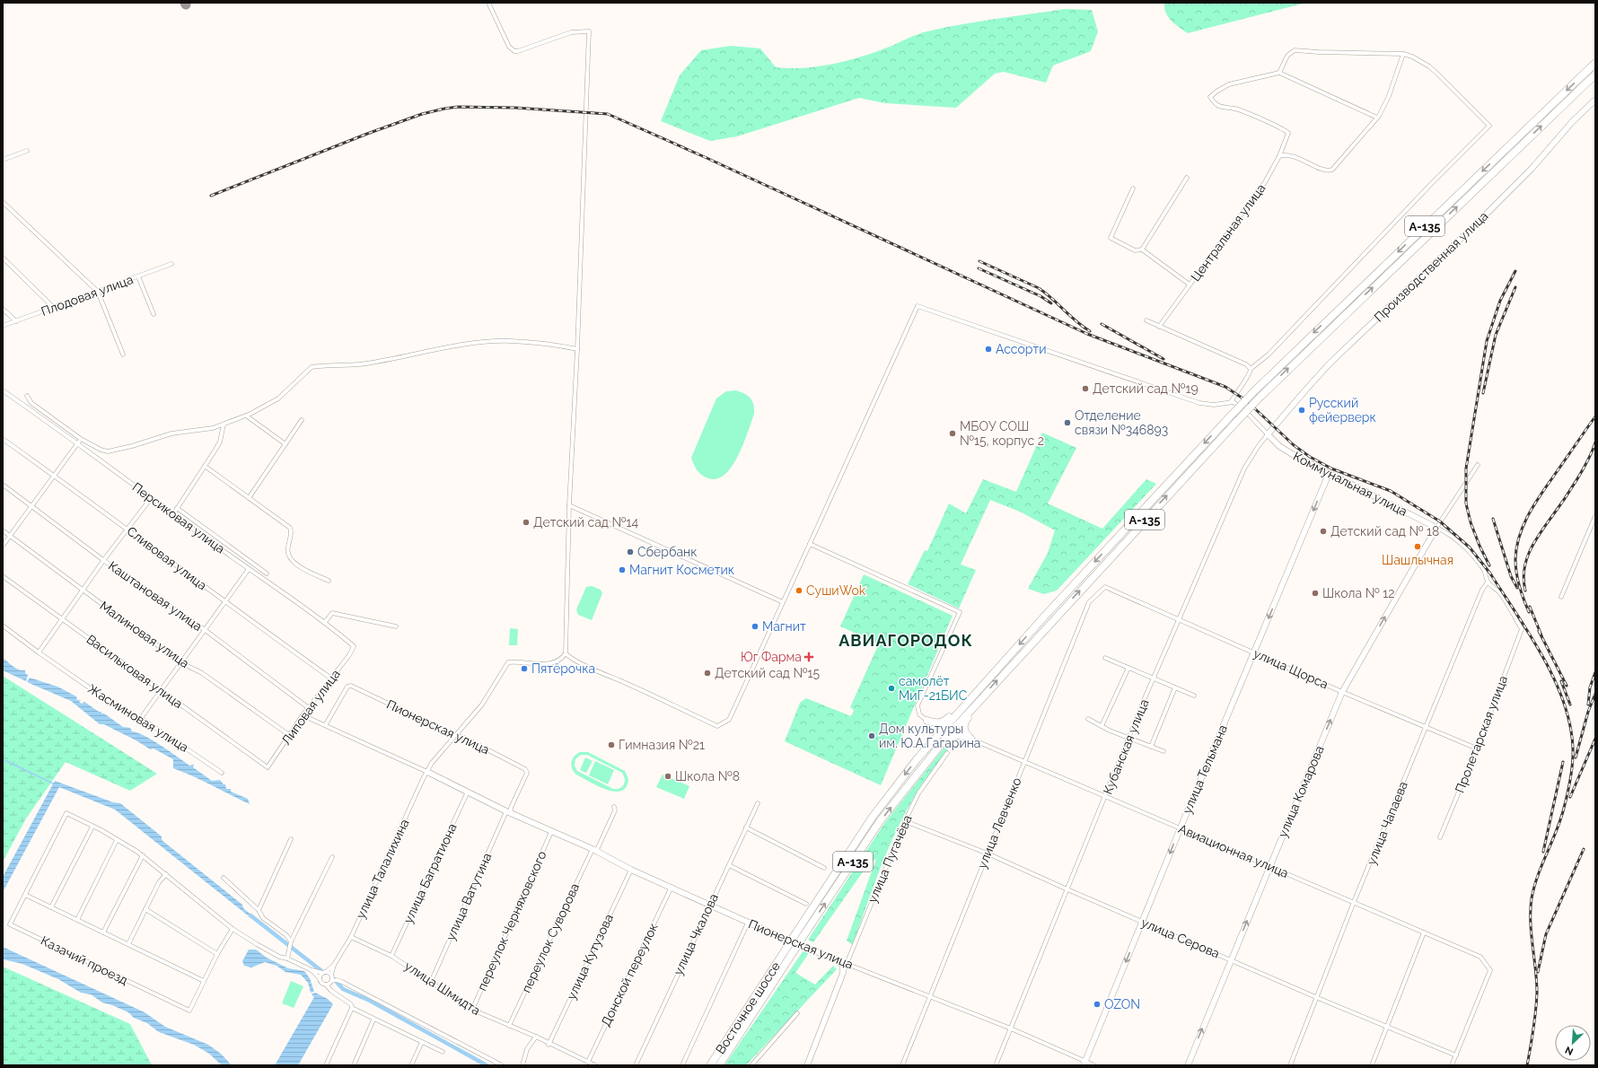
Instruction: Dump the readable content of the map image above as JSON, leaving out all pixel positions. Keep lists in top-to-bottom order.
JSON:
{
  "streets": {
    "highway": ["А-135", "Восточное шоссе"],
    "street": [
      "Центральная улица",
      "Производственная улица",
      "Плодовая улица",
      "Коммунальная улица",
      "Персиковая улица",
      "Сливовая улица",
      "Каштановая улица",
      "Малиновая улица",
      "улица Щорса",
      "Васильковая улица",
      "Липовая улица",
      "Жасминовая улица",
      "Пионерская улица",
      "Пролетарская улица",
      "Кубанская улица",
      "улица Тельмана",
      "улица Комарова",
      "улица Левченко",
      "улица Чапаева",
      "Авиационная улица",
      "улица Пугачёва",
      "улица Талалихина",
      "улица Багратиона",
      "улица Ватутина",
      "переулок Черняховского",
      "улица Чкалова",
      "переулок Суворова",
      "улица Серова",
      "улица Кутузова",
      "Казачий проезд",
      "Донской переулок",
      "улица Шмидта"
    ]
  },
  "crossings": [
    ["А-135", "Восточное шоссе"],
    ["Производственная улица", "Коммунальная улица"],
    ["Производственная улица", "Кубанская улица"],
    ["Коммунальная улица", "Кубанская улица"],
    ["Коммунальная улица", "улица Тельмана"],
    ["Коммунальная улица", "улица Комарова"],
    ["Персиковая улица", "Липовая улица"],
    ["Сливовая улица", "Липовая улица"],
    ["Каштановая улица", "Липовая улица"],
    ["Малиновая улица", "Липовая улица"],
    ["улица Щорса", "Пролетарская улица"],
    ["улица Щорса", "Кубанская улица"],
    ["улица Щорса", "улица Тельмана"],
    ["улица Щорса", "улица Комарова"],
    ["улица Щорса", "улица Левченко"],
    ["улица Щорса", "улица Чапаева"],
    ["Васильковая улица", "Липовая улица"],
    ["Липовая улица", "Пионерская улица"],
    ["Пионерская улица", "Кубанская улица"],
    ["Пионерская улица", "улица Тельмана"],
    ["Пионерская улица", "улица Левченко"],
    ["Пионерская улица", "улица Пугачёва"],
    ["Пионерская улица", "улица Талалихина"],
    ["Пионерская улица", "улица Багратиона"],
    ["Пионерская улица", "улица Ватутина"],
    ["Пионерская улица", "переулок Черняховского"],
    ["Пионерская улица", "улица Чкалова"],
    ["Пионерская улица", "переулок Суворова"],
    ["Пионерская улица", "улица Кутузова"],
    ["Пионерская улица", "Донской переулок"],
    ["Пролетарская улица", "улица Чапаева"],
    ["Кубанская улица", "Авиационная улица"],
    ["Кубанская улица", "улица Серова"],
    ["улица Тельмана", "Авиационная улица"],
    ["улица Тельмана", "улица Серова"],
    ["улица Комарова", "Авиационная улица"],
    ["улица Комарова", "улица Серова"],
    ["улица Левченко", "Авиационная улица"],
    ["улица Левченко", "улица Серова"],
    ["улица Чапаева", "Авиационная улица"],
    ["улица Чапаева", "улица Серова"],
    ["Авиационная улица", "улица Серова"],
    ["улица Пугачёва", "улица Серова"],
    ["улица Талалихина", "улица Шмидта"],
    ["улица Багратиона", "улица Шмидта"],
    ["улица Ватутина", "улица Шмидта"],
    ["переулок Черняховского", "улица Шмидта"],
    ["переулок Суворова", "улица Шмидта"],
    ["улица Кутузова", "улица Шмидта"],
    ["Донской переулок", "улица Шмидта"]
  ],
  "one_way": ["улица Тельмана", "улица Комарова"],
  "districts": ["АВИАГОРОДОК"],
  "places": {
    "other": [
      "Ассорти",
      "Детский сад №19",
      "Русский фейерверк",
      "Отделение связи №346893",
      "МБОУ СОШ №15, корпус 2",
      "Детский сад №14",
      "Детский сад № 18",
      "Шашлычная",
      "Сбербанк",
      "Магнит Косметик",
      "СушиWok",
      "Школа № 12",
      "Магнит",
      "Пятёрочка",
      "Детский сад №15",
      "самолёт МиГ-21БИС",
      "Дом культуры им. Ю.А.Гагарина",
      "Гимназия №21",
      "Школа №8",
      "OZON"
    ],
    "health": ["Юг Фарма"]
  },
  "north": "bottom left"
}
